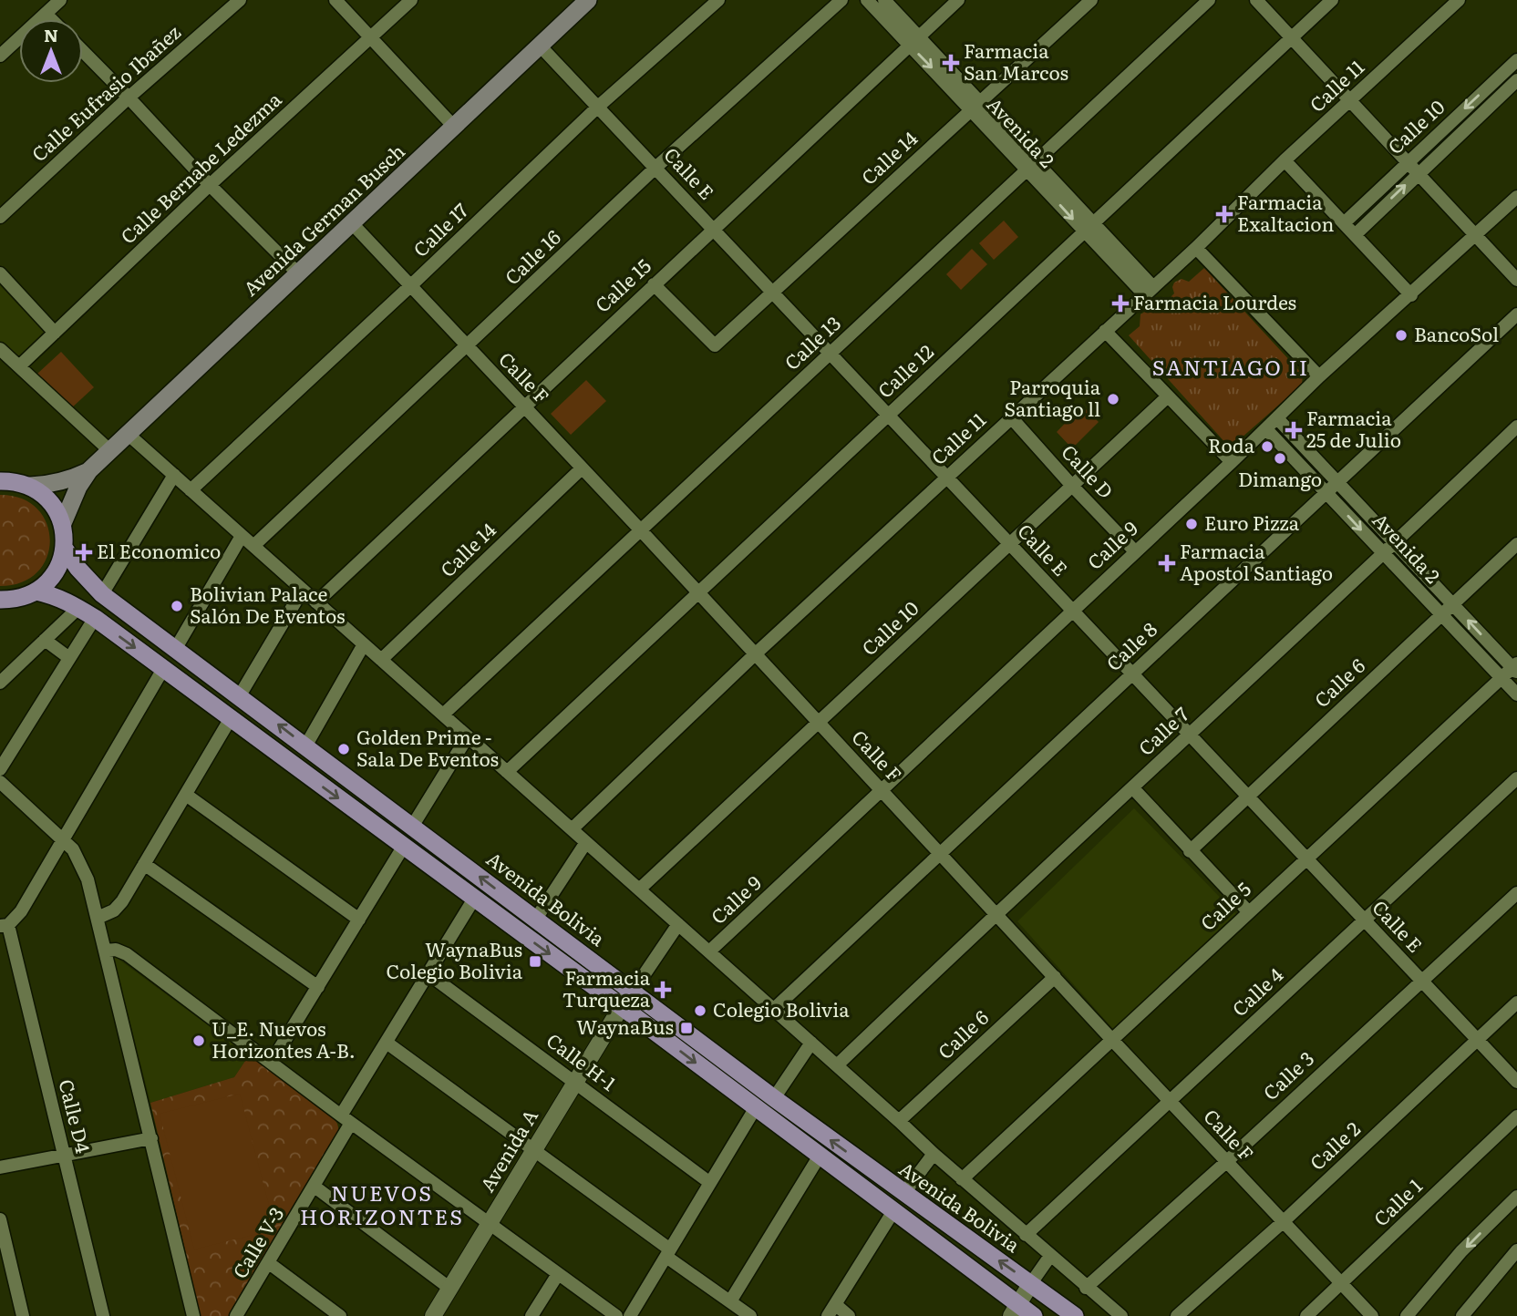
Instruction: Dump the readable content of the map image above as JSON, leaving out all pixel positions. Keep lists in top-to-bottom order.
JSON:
{
  "streets": {
    "main road": ["Avenida German Busch", "Avenida Bolivia"],
    "street": [
      "Calle 11",
      "Calle Eufrasio Ibañez",
      "Calle 10",
      "Avenida 2",
      "Calle 14",
      "Calle Bernabe Ledezma",
      "Calle E",
      "Calle 17",
      "Calle 16",
      "Calle 15",
      "Calle 13",
      "Calle 12",
      "Calle F",
      "Calle D",
      "Calle 9",
      "Calle 8",
      "Calle 6",
      "Calle 7",
      "Calle 5",
      "Calle 4",
      "Calle H-1",
      "Calle 3",
      "Calle D4",
      "Calle 2",
      "Avenida A",
      "Calle 1",
      "Calle V-3"
    ]
  },
  "crossings": [
    ["Calle 11", "Avenida 2"],
    ["Calle 11", "Calle E"],
    ["Calle 11", "Calle F"],
    ["Calle 11", "Calle D"],
    ["Calle 10", "Calle E"],
    ["Calle 10", "Calle F"],
    ["Calle 10", "Calle D"],
    ["Avenida 2", "Calle 14"],
    ["Avenida 2", "Calle 15"],
    ["Avenida 2", "Calle 13"],
    ["Avenida 2", "Calle 12"],
    ["Avenida 2", "Calle 9"],
    ["Avenida 2", "Calle 8"],
    ["Avenida 2", "Calle 6"],
    ["Avenida 2", "Calle 7"],
    ["Avenida 2", "Calle 5"],
    ["Calle 14", "Calle E"],
    ["Calle 14", "Calle 15"],
    ["Calle 14", "Calle F"],
    ["Calle E", "Avenida German Busch"],
    ["Calle E", "Calle 17"],
    ["Calle E", "Calle 16"],
    ["Calle E", "Calle 15"],
    ["Calle E", "Calle 13"],
    ["Calle E", "Calle 12"],
    ["Calle E", "Calle 9"],
    ["Calle E", "Calle 8"],
    ["Calle E", "Calle 6"],
    ["Calle E", "Calle 7"],
    ["Calle E", "Calle 5"],
    ["Calle E", "Calle 4"],
    ["Calle E", "Calle 3"],
    ["Calle E", "Calle 2"],
    ["Avenida German Busch", "Calle F"],
    ["Calle 17", "Calle F"],
    ["Calle 16", "Calle F"],
    ["Calle 15", "Calle F"],
    ["Calle 13", "Calle F"],
    ["Calle 12", "Calle F"],
    ["Calle F", "Calle 9"],
    ["Calle F", "Calle 8"],
    ["Calle F", "Calle 6"],
    ["Calle F", "Calle 7"],
    ["Calle F", "Calle 5"],
    ["Calle F", "Calle 4"],
    ["Calle F", "Calle 3"],
    ["Calle F", "Calle 2"],
    ["Calle F", "Calle 1"],
    ["Calle D", "Calle 9"],
    ["Avenida Bolivia", "Avenida A"],
    ["Avenida Bolivia", "Calle V-3"],
    ["Calle H-1", "Avenida A"],
    ["Calle H-1", "Calle V-3"]
  ],
  "districts": ["SANTIAGO II", "NUEVOS HORIZONTES"],
  "places": {
    "health": [
      "Farmacia San Marcos",
      "Farmacia Exaltacion",
      "Farmacia Lourdes",
      "Farmacia 25 de Julio",
      "El Economico",
      "Farmacia Apostol Santiago",
      "Farmacia Turqueza"
    ],
    "other": [
      "BancoSol",
      "Parroquia Santiago ll",
      "Roda",
      "Dimango",
      "Euro Pizza",
      "Bolivian Palace Salón De Eventos",
      "Golden Prime - Sala De Eventos",
      "Colegio Bolivia",
      "U_E. Nuevos Horizontes A-B."
    ],
    "transit": ["WaynaBus Colegio Bolivia", "WaynaBus"]
  },
  "north": "top"
}
